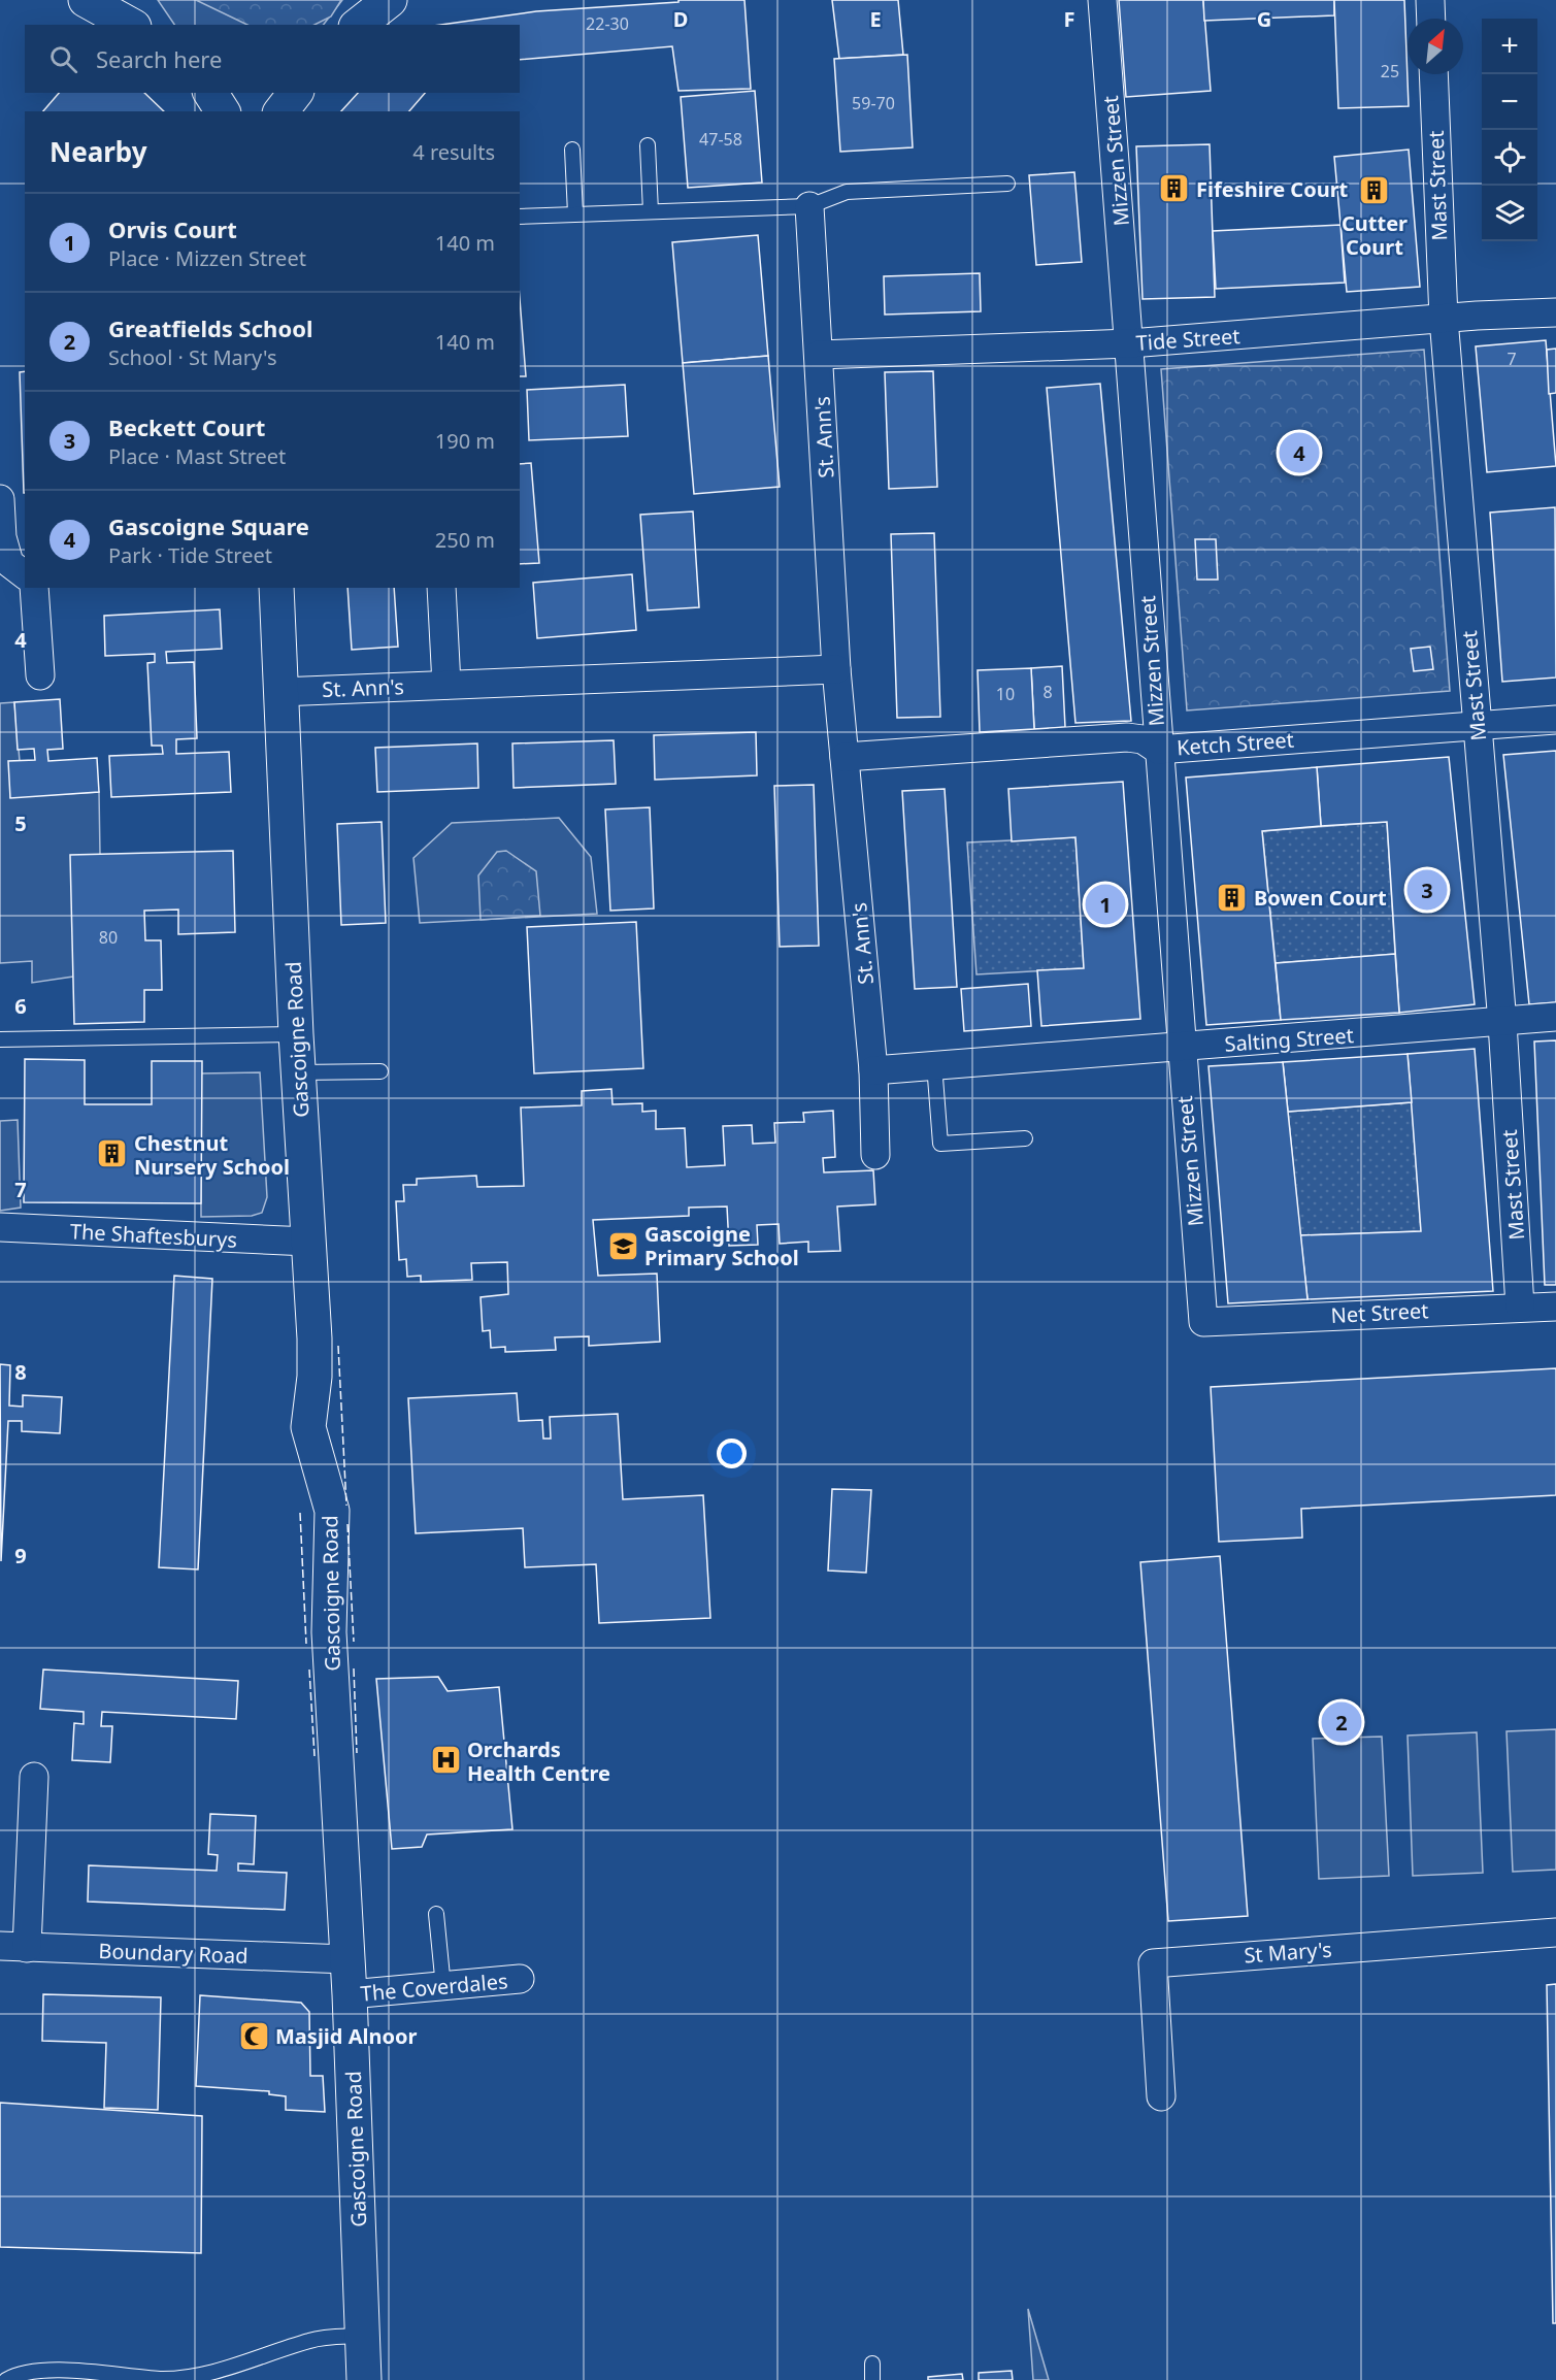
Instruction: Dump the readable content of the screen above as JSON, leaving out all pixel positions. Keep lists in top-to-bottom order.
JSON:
{
  "streets": {
    "street": [
      "Mizzen Street",
      "Mast Street",
      "Tide Street",
      "St. Ann's",
      "Ketch Street",
      "Gascoigne Road",
      "Salting Street",
      "The Shaftesburys",
      "Net Street",
      "St Mary's",
      "Boundary Road",
      "The Coverdales"
    ]
  },
  "crossings": [
    ["Mizzen Street", "Tide Street"],
    ["Mizzen Street", "Ketch Street"],
    ["Mizzen Street", "Salting Street"],
    ["Mizzen Street", "Net Street"],
    ["Mast Street", "Tide Street"],
    ["Mast Street", "Ketch Street"],
    ["Mast Street", "Salting Street"],
    ["Mast Street", "Net Street"],
    ["Tide Street", "St. Ann's"],
    ["St. Ann's", "Ketch Street"],
    ["St. Ann's", "Gascoigne Road"],
    ["Gascoigne Road", "The Shaftesburys"],
    ["Gascoigne Road", "Boundary Road"],
    ["Gascoigne Road", "The Coverdales"]
  ],
  "places": {
    "building": [
      "Fifeshire Court",
      "Cutter Court",
      "Bowen Court",
      "Chestnut Nursery School"
    ],
    "school or university": ["Gascoigne Primary School"],
    "hospital": ["Orchards Health Centre"],
    "mosque": ["Masjid Alnoor"]
  },
  "house_numbers": [
    "22-30",
    "25",
    "59-70",
    "47-58",
    "7",
    "8",
    "10",
    "80"
  ],
  "north": "top right",
  "page": {
    "map_buttons": ["+", "−"],
    "search": "Search here",
    "heading": ["Nearby", "4 results"],
    "list": [
      {
        "mark": "1",
        "name": "Orvis Court",
        "note": "Place · Mizzen Street",
        "value": "140 m"
      },
      {
        "mark": "2",
        "name": "Greatfields School",
        "note": "School · St Mary's",
        "value": "140 m"
      },
      {
        "mark": "3",
        "name": "Beckett Court",
        "note": "Place · Mast Street",
        "value": "190 m"
      },
      {
        "mark": "4",
        "name": "Gascoigne Square",
        "note": "Park · Tide Street",
        "value": "250 m"
      }
    ],
    "pins": [
      "4",
      "3",
      "1",
      "2"
    ]
  },
  "grid": {
    "columns": [
      "D",
      "E",
      "F",
      "G"
    ],
    "rows": [
      "4",
      "5",
      "6",
      "7",
      "8",
      "9"
    ]
  }
}
